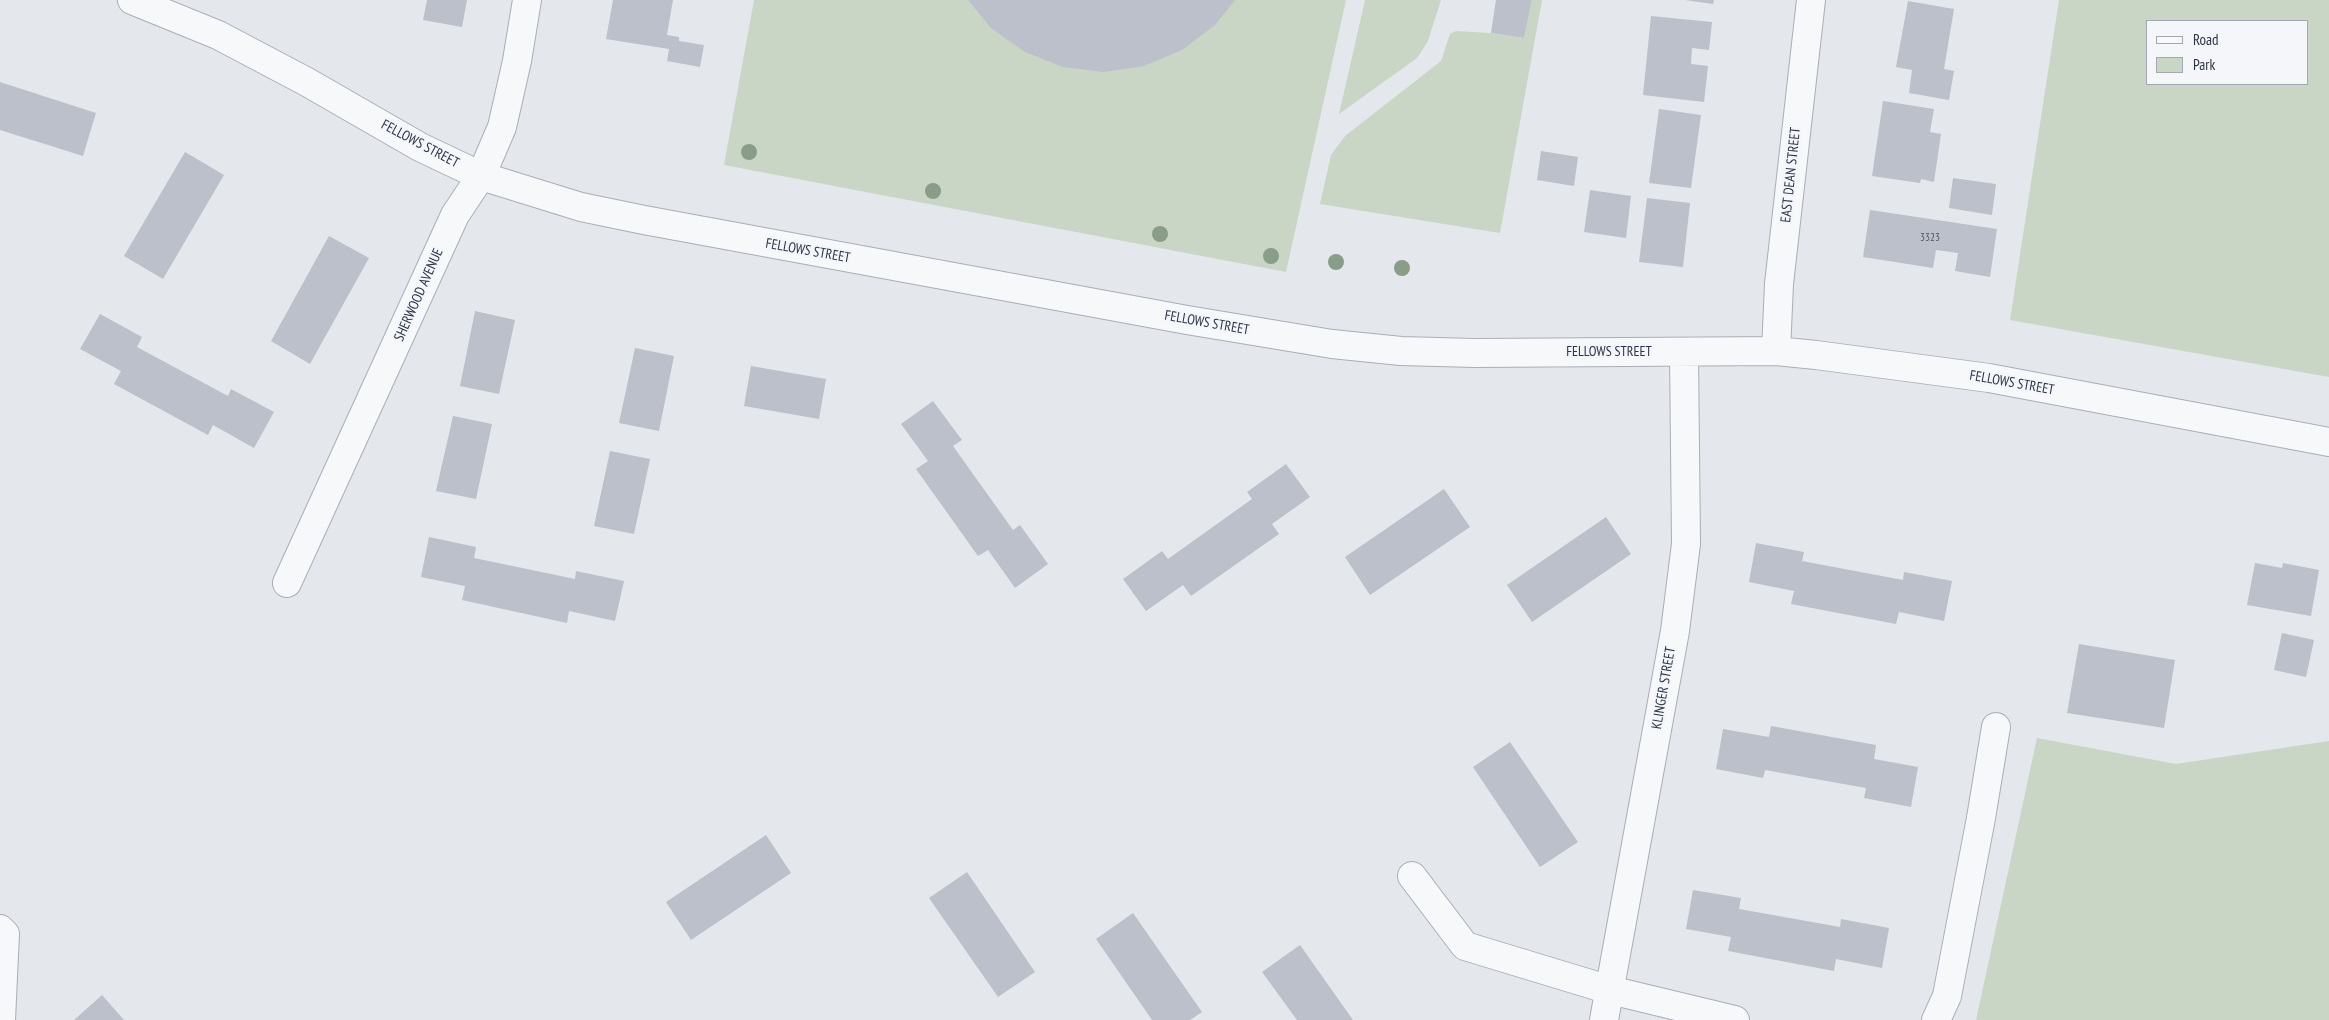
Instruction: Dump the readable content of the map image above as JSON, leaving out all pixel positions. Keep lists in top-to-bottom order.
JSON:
{
  "streets": {
    "street": [
      "FELLOWS STREET",
      "EAST DEAN STREET",
      "SHERWOOD AVENUE",
      "KLINGER STREET"
    ]
  },
  "crossings": [
    ["FELLOWS STREET", "EAST DEAN STREET"],
    ["FELLOWS STREET", "SHERWOOD AVENUE"],
    ["FELLOWS STREET", "KLINGER STREET"]
  ],
  "house_numbers": ["3323"],
  "legend": ["Road", "Park"]
}
